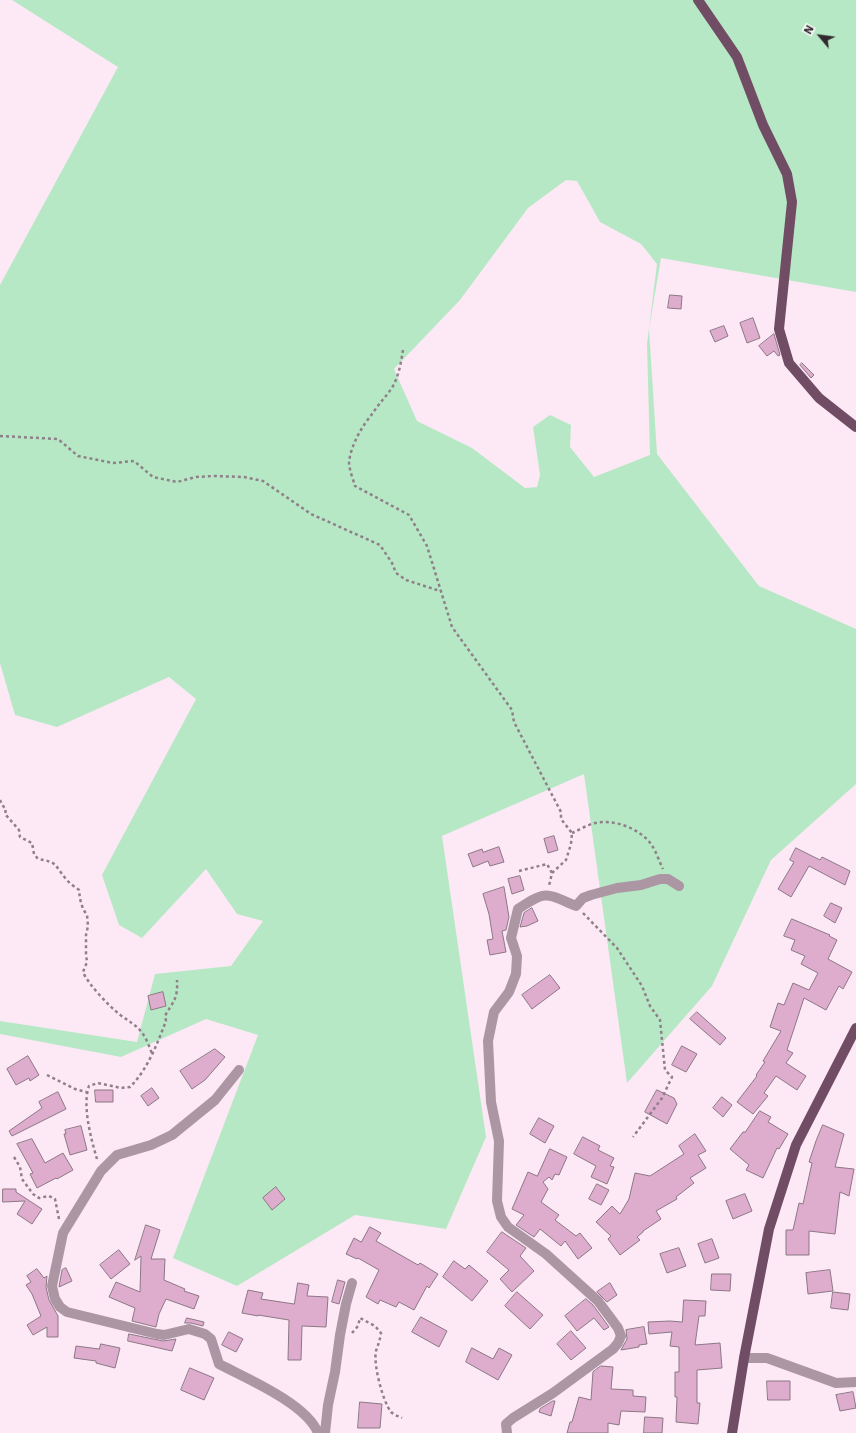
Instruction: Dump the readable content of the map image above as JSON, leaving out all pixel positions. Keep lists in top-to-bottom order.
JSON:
{
  "north": "top left"
}
